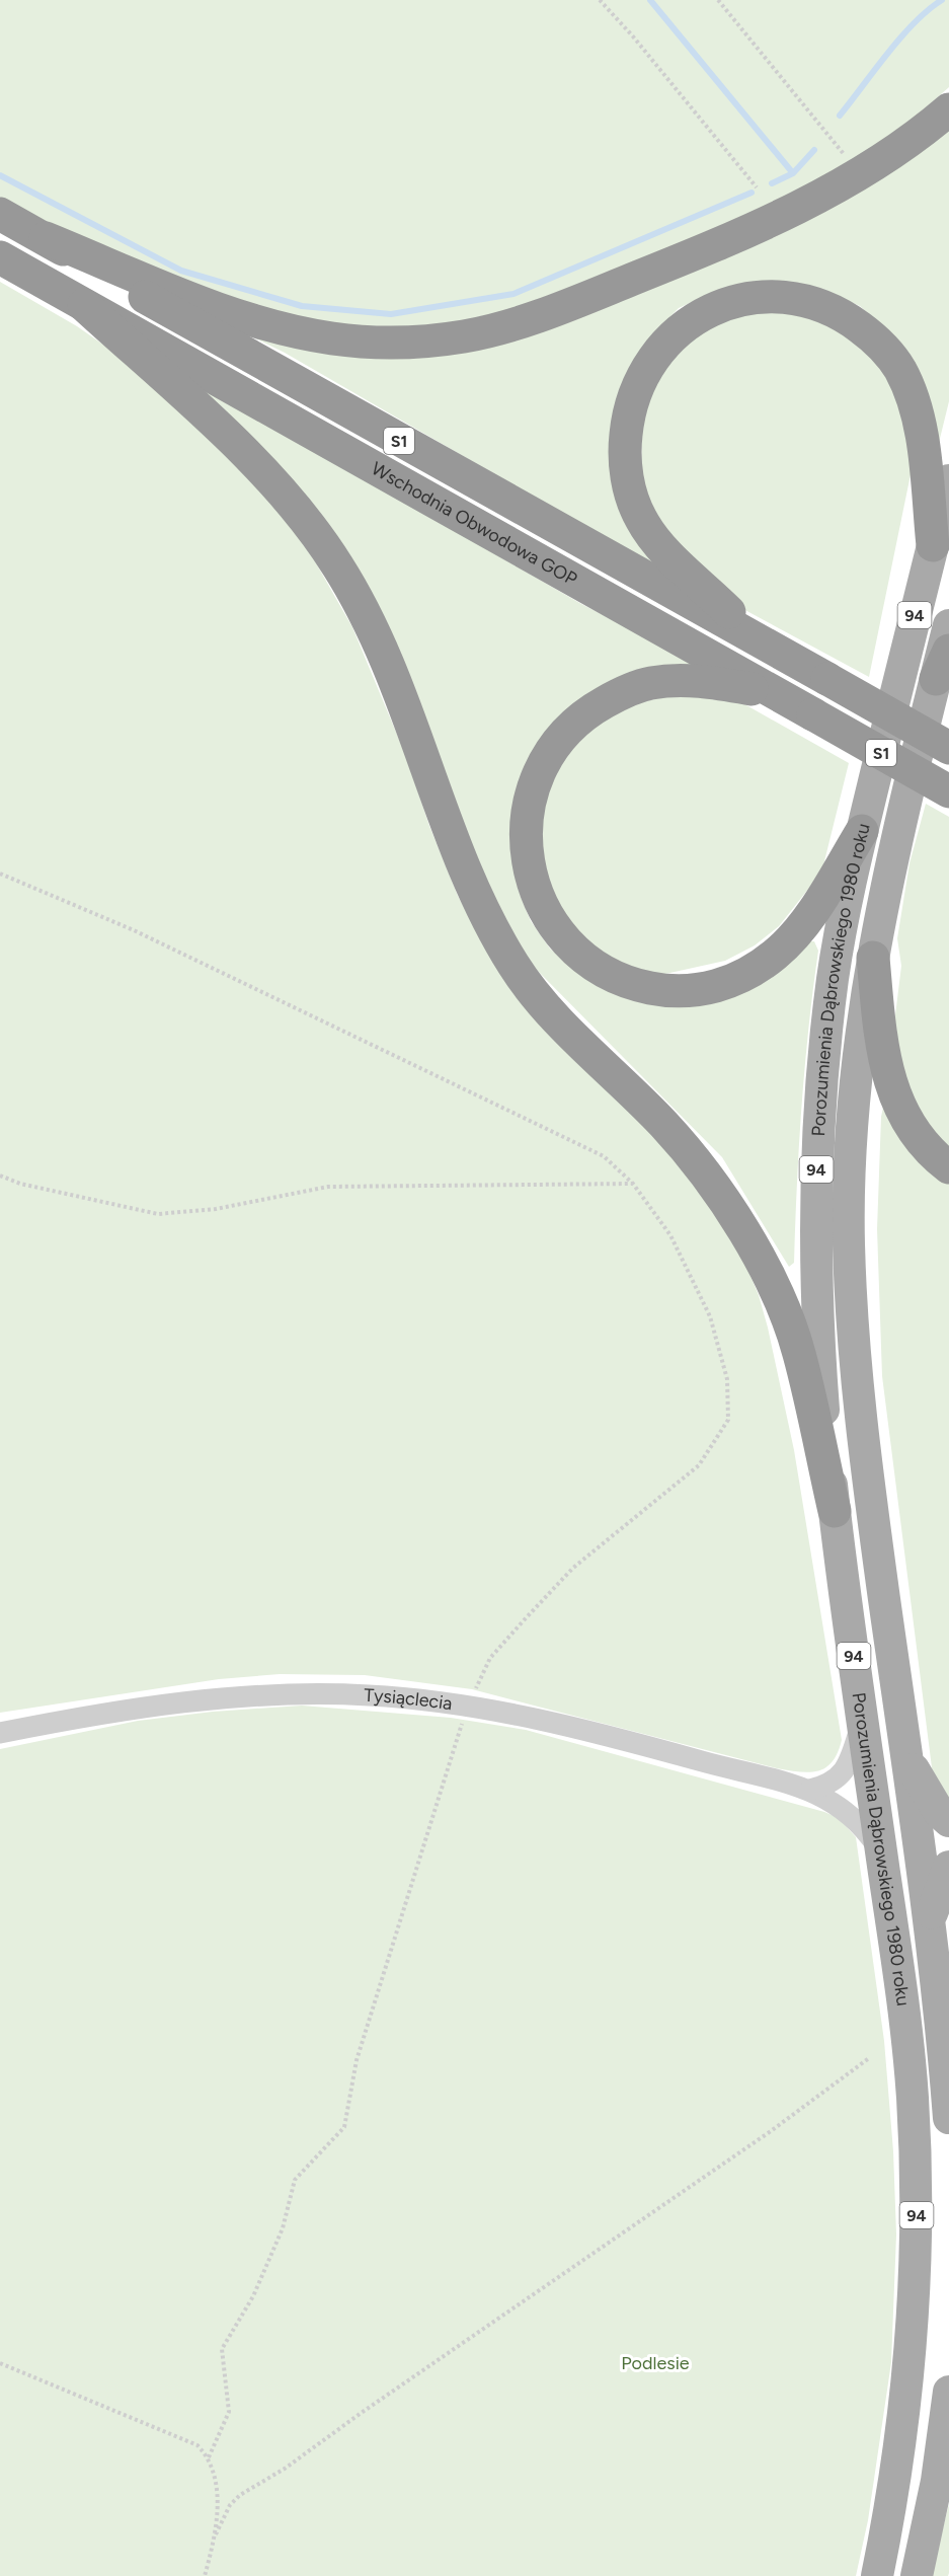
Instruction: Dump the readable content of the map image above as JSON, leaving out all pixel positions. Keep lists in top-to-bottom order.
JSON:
{
  "streets": {
    "highway": ["S1", "Wschodnia Obwodowa GOP"],
    "main road": ["94", "Porozumienia Dąbrowskiego 1980 roku"],
    "street": ["Tysiąclecia"]
  },
  "crossings": [
    ["Porozumienia Dąbrowskiego 1980 roku", "Tysiąclecia"]
  ],
  "parks": ["Podlesie"]
}
